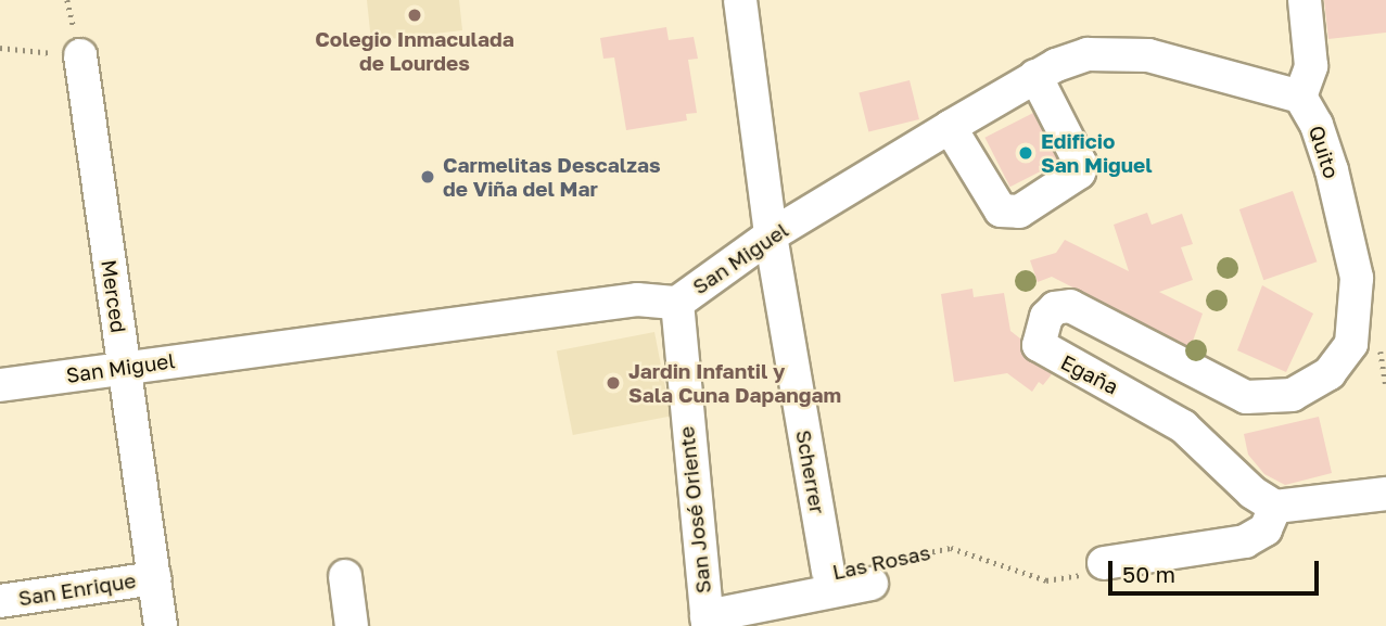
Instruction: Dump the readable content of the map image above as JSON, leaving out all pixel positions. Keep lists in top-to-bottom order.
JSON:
{
  "streets": {
    "street": [
      "Quito",
      "San Miguel",
      "Merced",
      "Egaña",
      "Scherrer",
      "San José Oriente",
      "San Enrique"
    ],
    "path": ["Las Rosas"]
  },
  "crossings": [
    ["Quito", "San Miguel"],
    ["Quito", "Egaña"],
    ["San Miguel", "Merced"],
    ["San Miguel", "Scherrer"],
    ["San Miguel", "San José Oriente"],
    ["Merced", "San Enrique"]
  ],
  "places": [
    "Colegio Inmaculada de Lourdes",
    "Edificio San Miguel",
    "Carmelitas Descalzas de Viña del Mar",
    "Jardin Infantil y Sala Cuna Dapangam"
  ],
  "scale_bar": "50 m"
}
